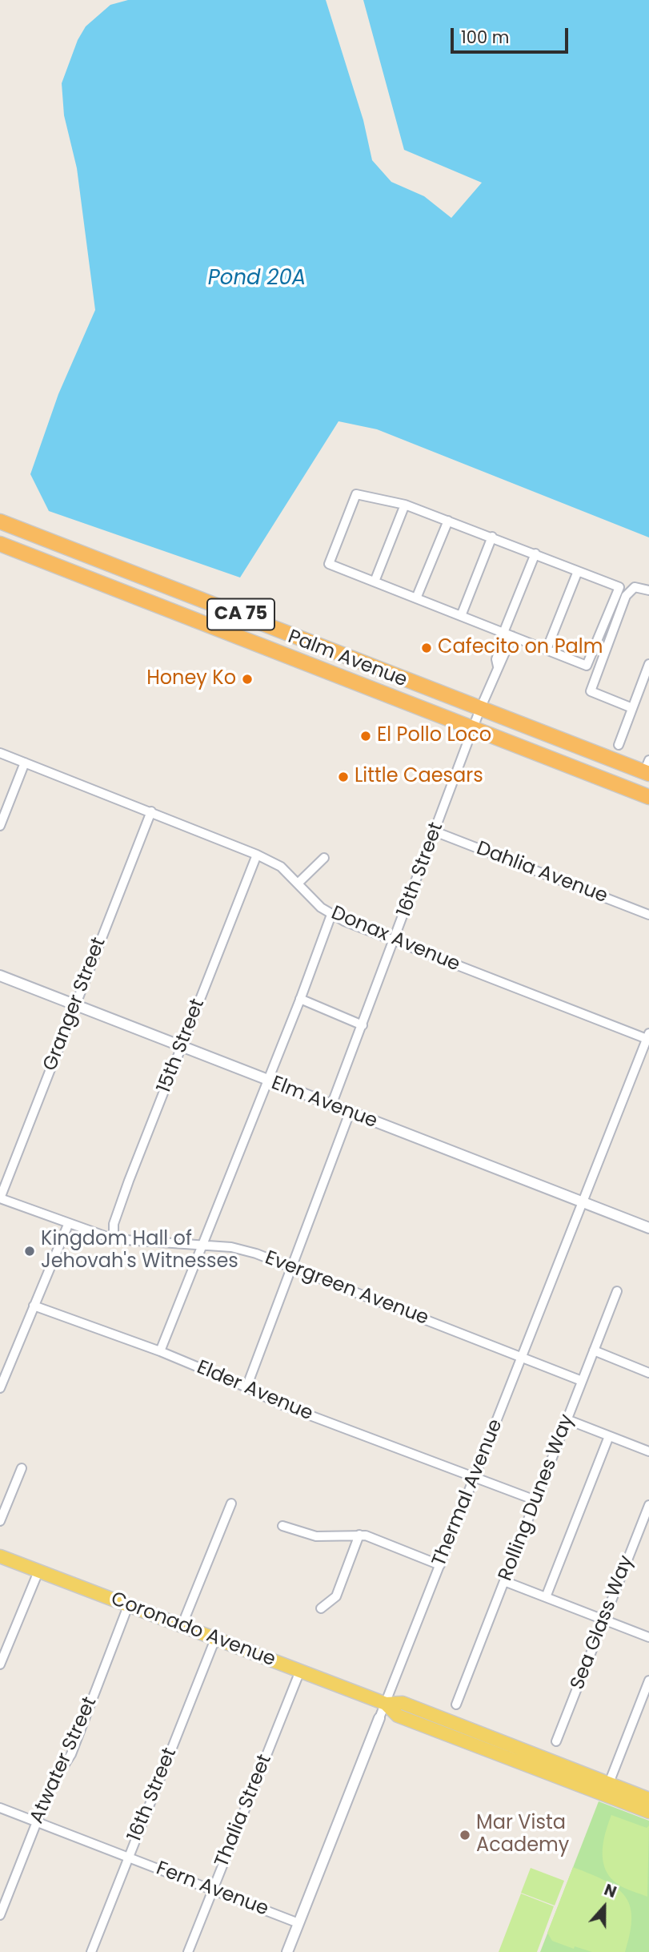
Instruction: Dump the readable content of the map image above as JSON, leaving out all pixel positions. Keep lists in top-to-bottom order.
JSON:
{
  "streets": {
    "highway": ["CA 75", "Palm Avenue"],
    "main road": ["Coronado Avenue"],
    "street": [
      "16th Street",
      "Dahlia Avenue",
      "Donax Avenue",
      "Granger Street",
      "15th Street",
      "Elm Avenue",
      "Evergreen Avenue",
      "Elder Avenue",
      "Thermal Avenue",
      "Rolling Dunes Way",
      "Sea Glass Way",
      "Atwater Street",
      "Thalia Street",
      "Fern Avenue"
    ]
  },
  "crossings": [
    ["Palm Avenue", "16th Street"],
    ["16th Street", "Dahlia Avenue"],
    ["16th Street", "Donax Avenue"],
    ["16th Street", "Elm Avenue"],
    ["16th Street", "Coronado Avenue"],
    ["16th Street", "Fern Avenue"],
    ["Donax Avenue", "Granger Street"],
    ["Donax Avenue", "15th Street"],
    ["Donax Avenue", "Thermal Avenue"],
    ["Granger Street", "Elm Avenue"],
    ["15th Street", "Elm Avenue"],
    ["15th Street", "Evergreen Avenue"],
    ["Elm Avenue", "Thermal Avenue"],
    ["Evergreen Avenue", "Thermal Avenue"],
    ["Evergreen Avenue", "Rolling Dunes Way"],
    ["Elder Avenue", "Thermal Avenue"],
    ["Elder Avenue", "Rolling Dunes Way"],
    ["Thermal Avenue", "Coronado Avenue"],
    ["Thermal Avenue", "Fern Avenue"],
    ["Coronado Avenue", "Atwater Street"],
    ["Coronado Avenue", "Thalia Street"],
    ["Atwater Street", "Fern Avenue"],
    ["Thalia Street", "Fern Avenue"]
  ],
  "water": ["Pond 20A"],
  "places": [
    "Cafecito on Palm",
    "Honey Ko",
    "El Pollo Loco",
    "Little Caesars",
    "Kingdom Hall of Jehovah's Witnesses",
    "Mar Vista Academy"
  ],
  "scale_bar": "100 m",
  "north": "top"
}
